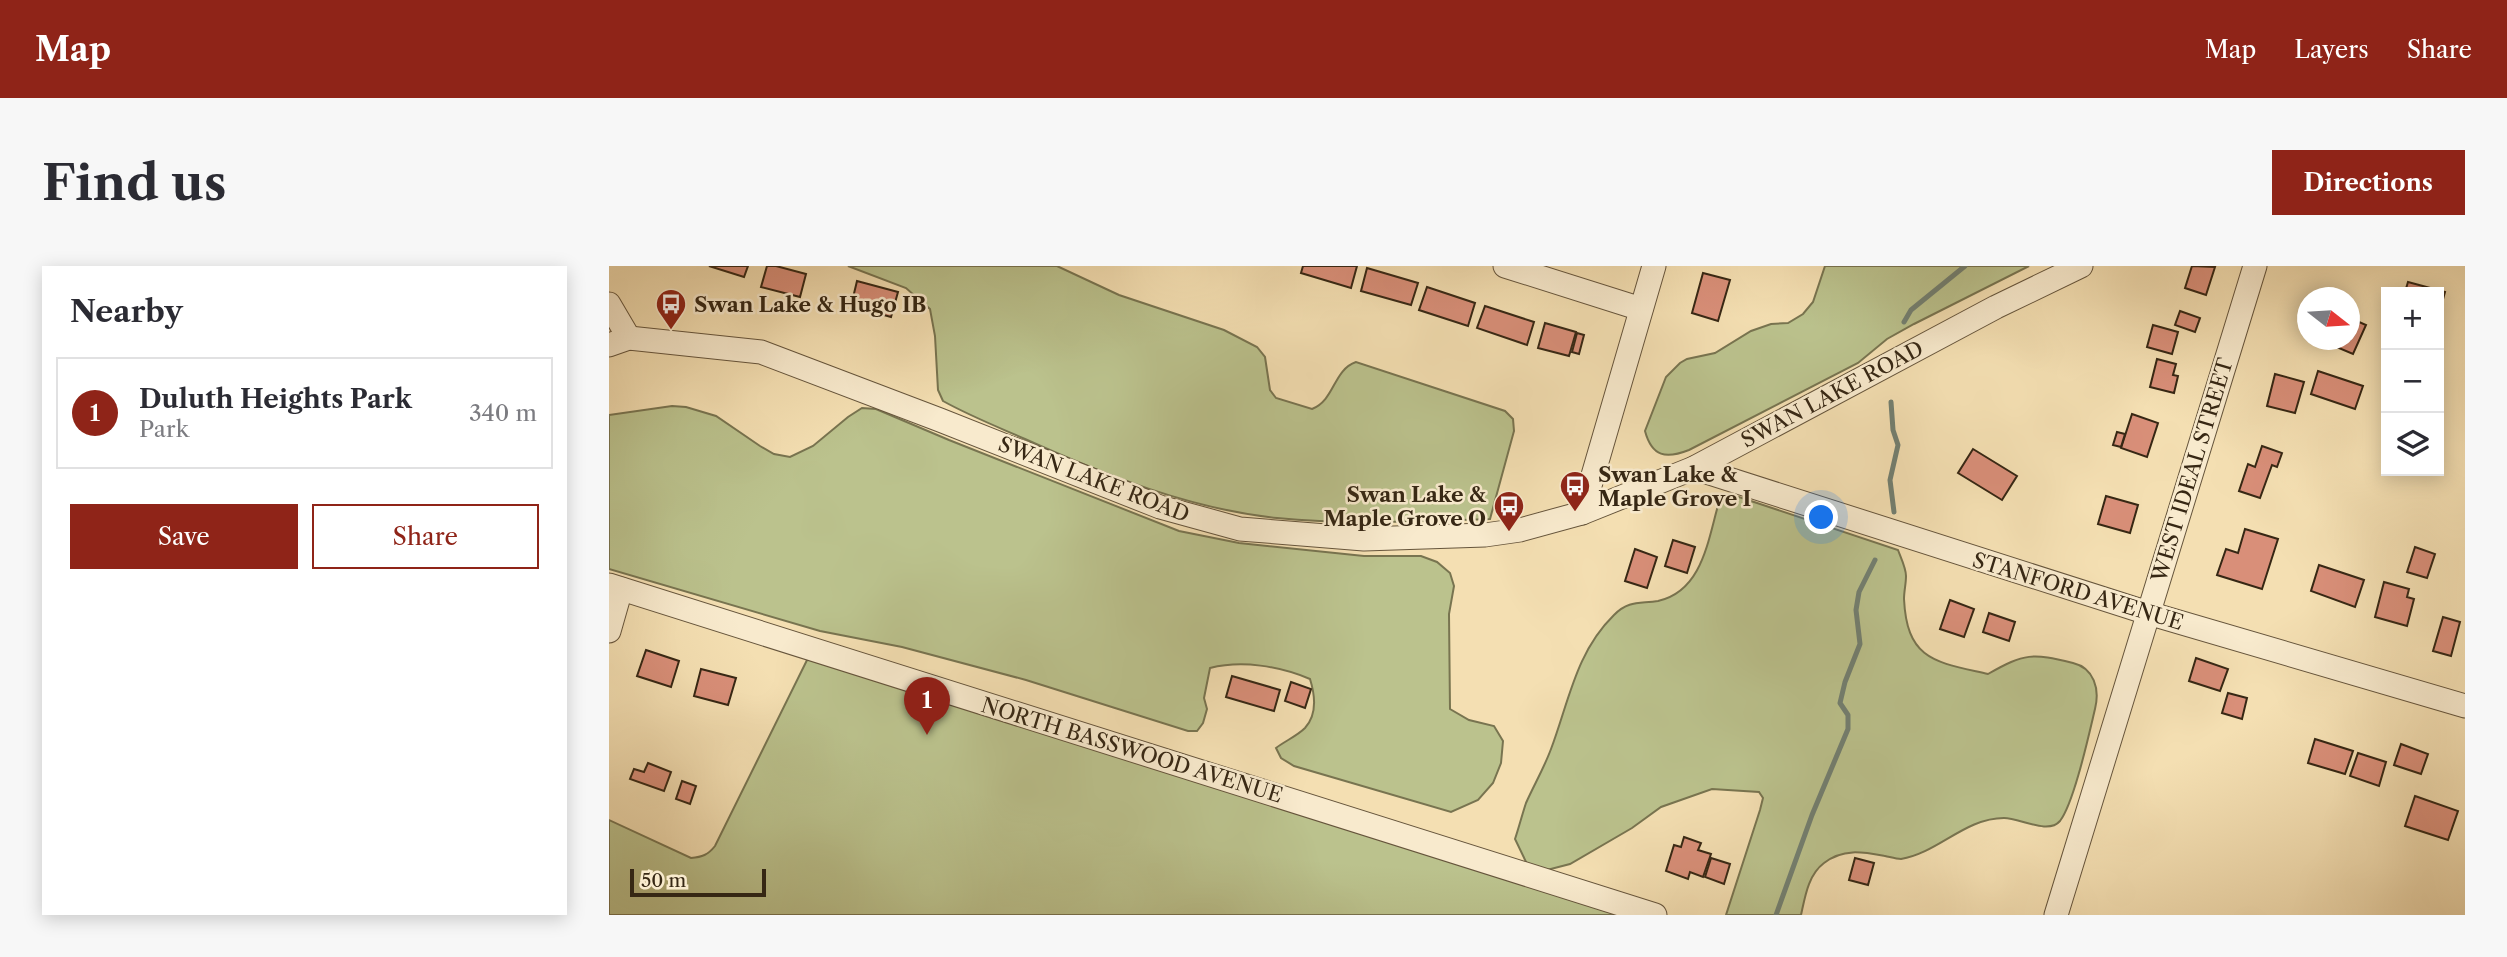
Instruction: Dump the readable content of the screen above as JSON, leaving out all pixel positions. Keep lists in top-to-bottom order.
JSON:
{
  "streets": {
    "street": [
      "SWAN LAKE ROAD",
      "WEST IDEAL STREET",
      "STANFORD AVENUE",
      "NORTH BASSWOOD AVENUE"
    ]
  },
  "crossings": [
    ["SWAN LAKE ROAD", "STANFORD AVENUE"],
    ["WEST IDEAL STREET", "STANFORD AVENUE"]
  ],
  "places": {
    "bus stop": ["Swan Lake & Hugo IB", "Swan Lake & Maple Grove I", "Swan Lake & Maple Grove O"]
  },
  "scale_bar": "50 m",
  "north": "right",
  "page": {
    "header": "Map",
    "nav": ["Map", "Layers", "Share"],
    "buttons": [
      "Directions",
      ["Save", "Share"]
    ],
    "title": "Find us",
    "heading": "Nearby",
    "map_buttons": ["+", "−"],
    "list": [
      {
        "mark": "1",
        "name": "Duluth Heights Park",
        "note": "Park",
        "value": "340 m"
      }
    ],
    "pins": "1",
    "scale": "50 m"
  }
}
